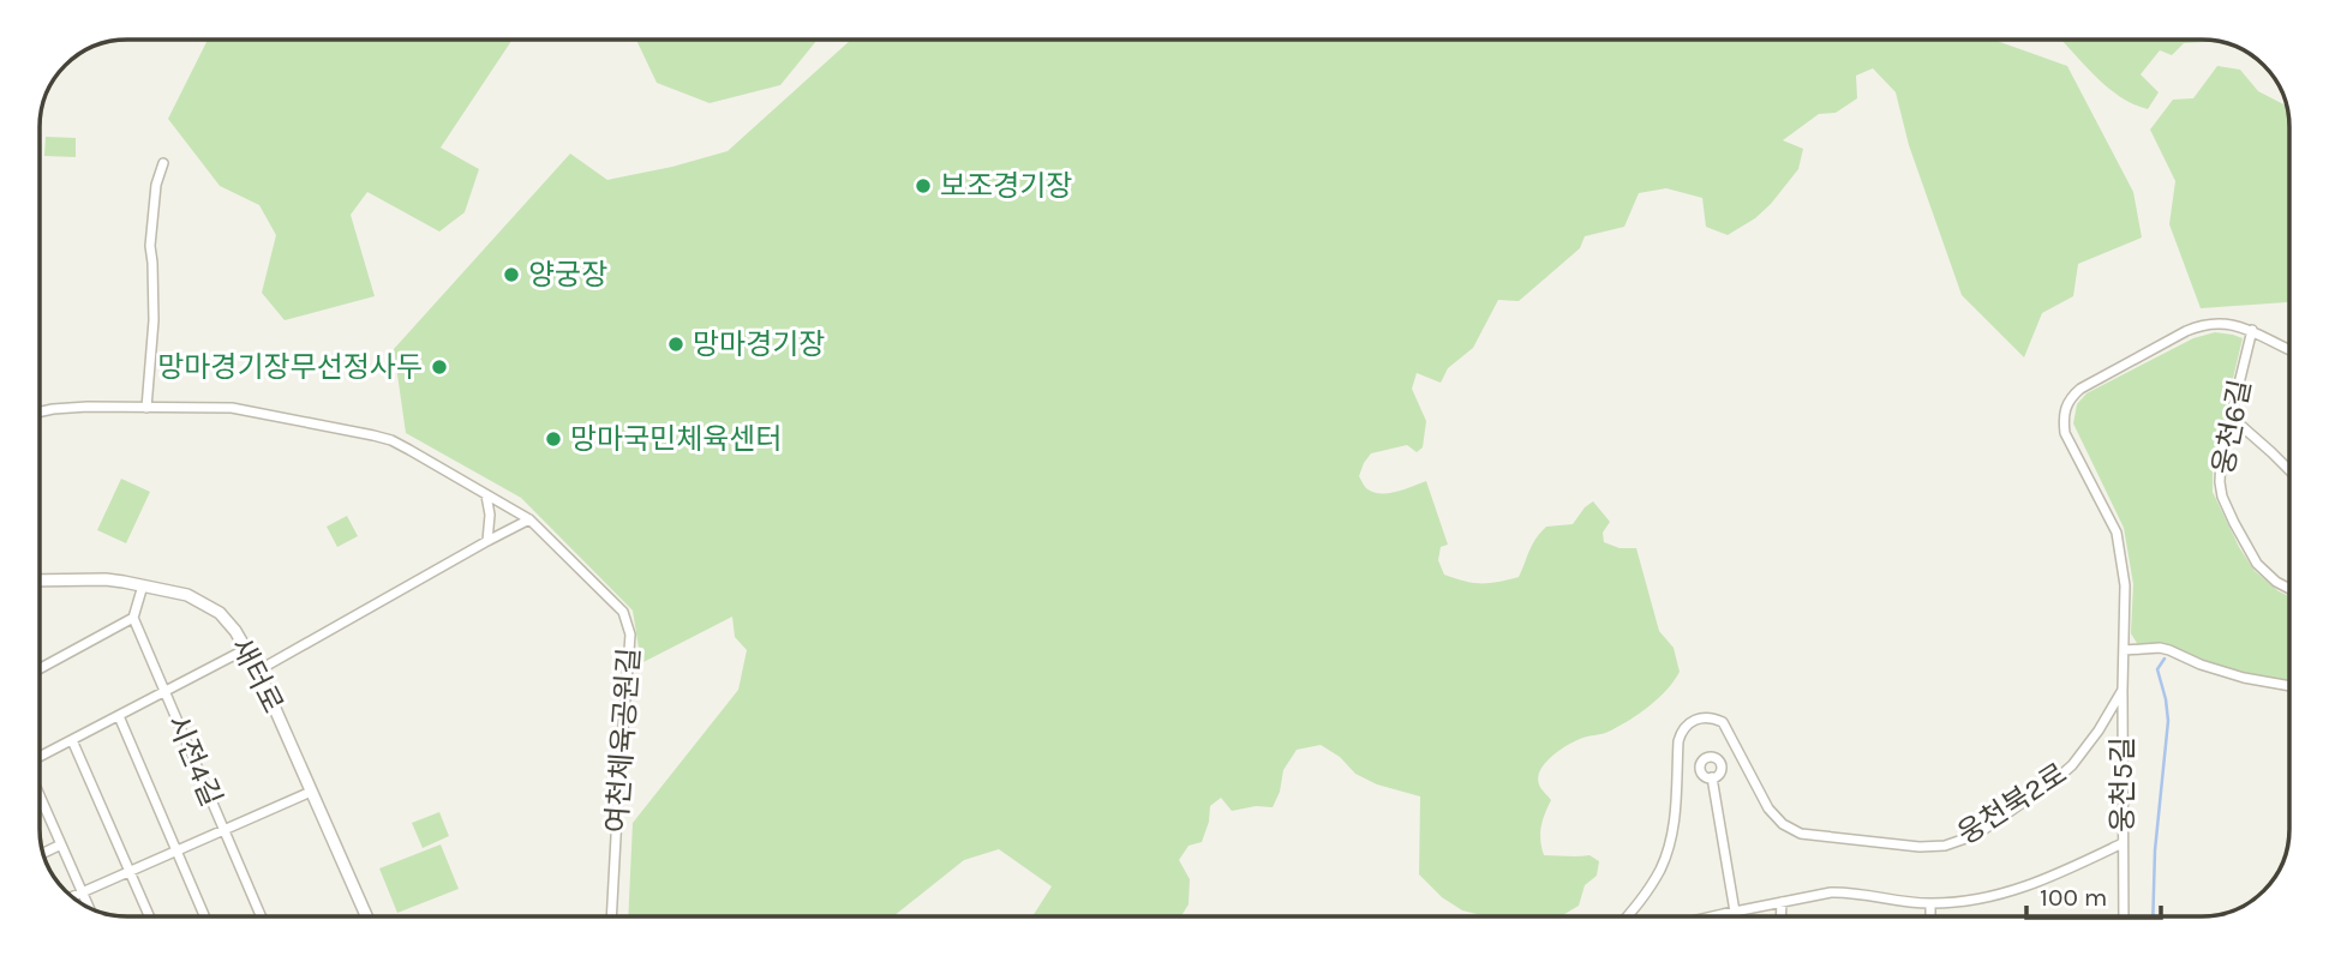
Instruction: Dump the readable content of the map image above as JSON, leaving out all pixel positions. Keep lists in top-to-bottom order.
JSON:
{
  "streets": {
    "street": [
      "웅천6길",
      "새터로",
      "여천체육공원길",
      "시전4길",
      "웅천5길",
      "웅천북2로"
    ]
  },
  "crossings": [
    ["웅천6길", "웅천북2로"],
    ["새터로", "시전4길"],
    ["웅천5길", "웅천북2로"]
  ],
  "places": [
    "보조경기장",
    "양궁장",
    "망마경기장",
    "망마경기장무선정사두",
    "망마국민체육센터"
  ],
  "scale_bar": "100 m"
}
